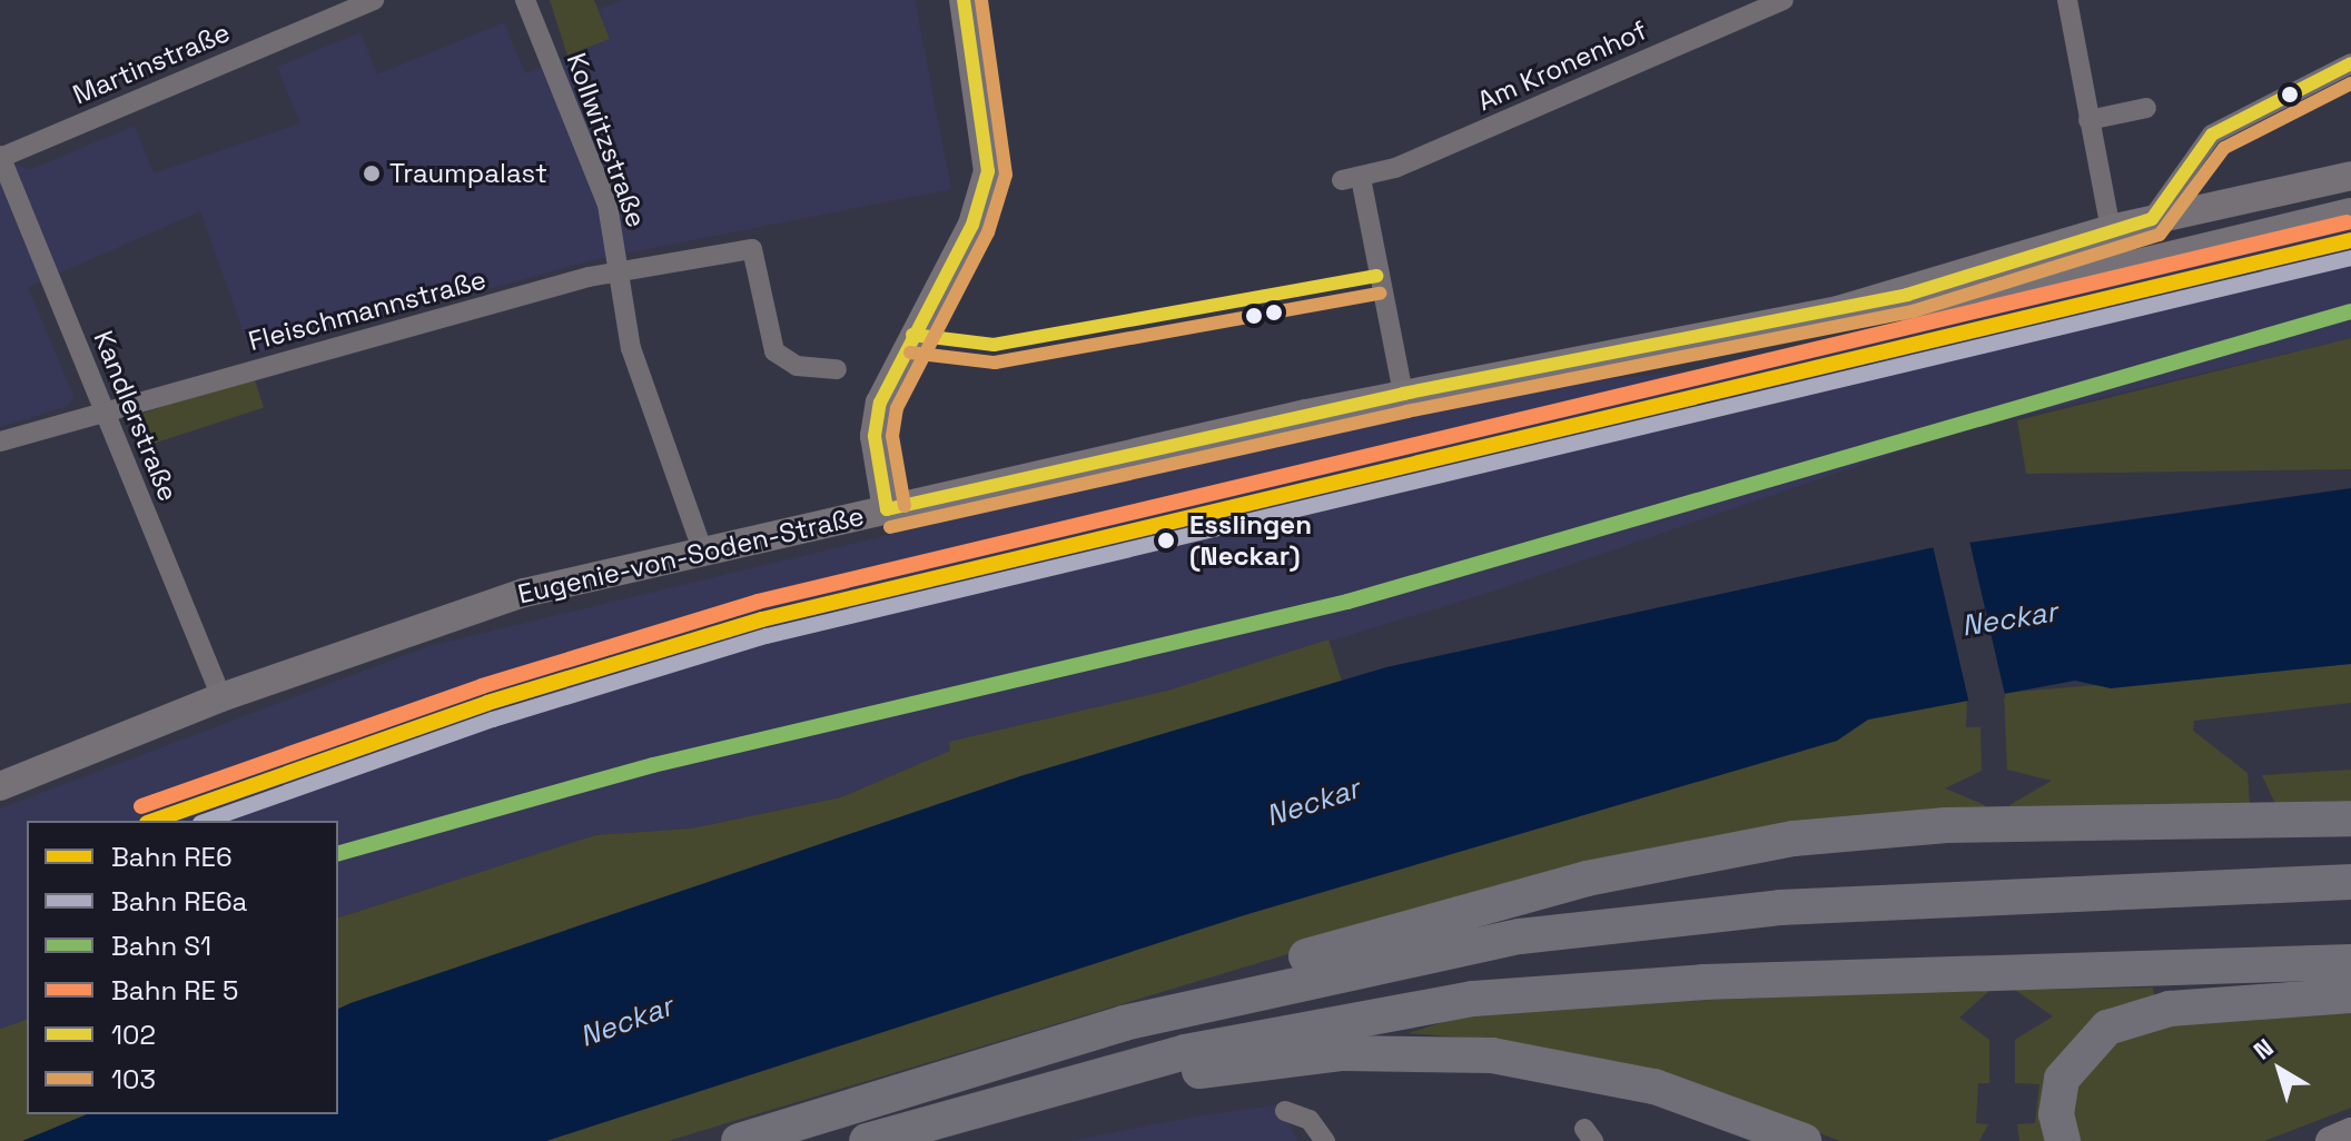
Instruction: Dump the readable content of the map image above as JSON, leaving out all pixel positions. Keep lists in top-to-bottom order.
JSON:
{
  "streets": {
    "main road": ["Eugenie-von-Soden-Straße"],
    "street": [
      "Martinstraße",
      "Am Kronenhof",
      "Kollwitzstraße",
      "Fleischmannstraße",
      "Kandlerstraße"
    ]
  },
  "crossings": [
    ["Martinstraße", "Kandlerstraße"],
    ["Am Kronenhof", "Eugenie-von-Soden-Straße"],
    ["Kollwitzstraße", "Fleischmannstraße"],
    ["Kollwitzstraße", "Eugenie-von-Soden-Straße"],
    ["Fleischmannstraße", "Kandlerstraße"],
    ["Kandlerstraße", "Eugenie-von-Soden-Straße"]
  ],
  "water": ["Neckar"],
  "places": ["Traumpalast", "Esslingen (Neckar)"],
  "lines": [
    "transit line 102",
    "transit line 103",
    "rail line RE6",
    "rail line RE6a",
    "rail line S1"
  ],
  "legend": [
    "Bahn RE6",
    "Bahn RE6a",
    "Bahn S1",
    "Bahn RE 5",
    "102",
    "103"
  ],
  "north": "top left"
}
